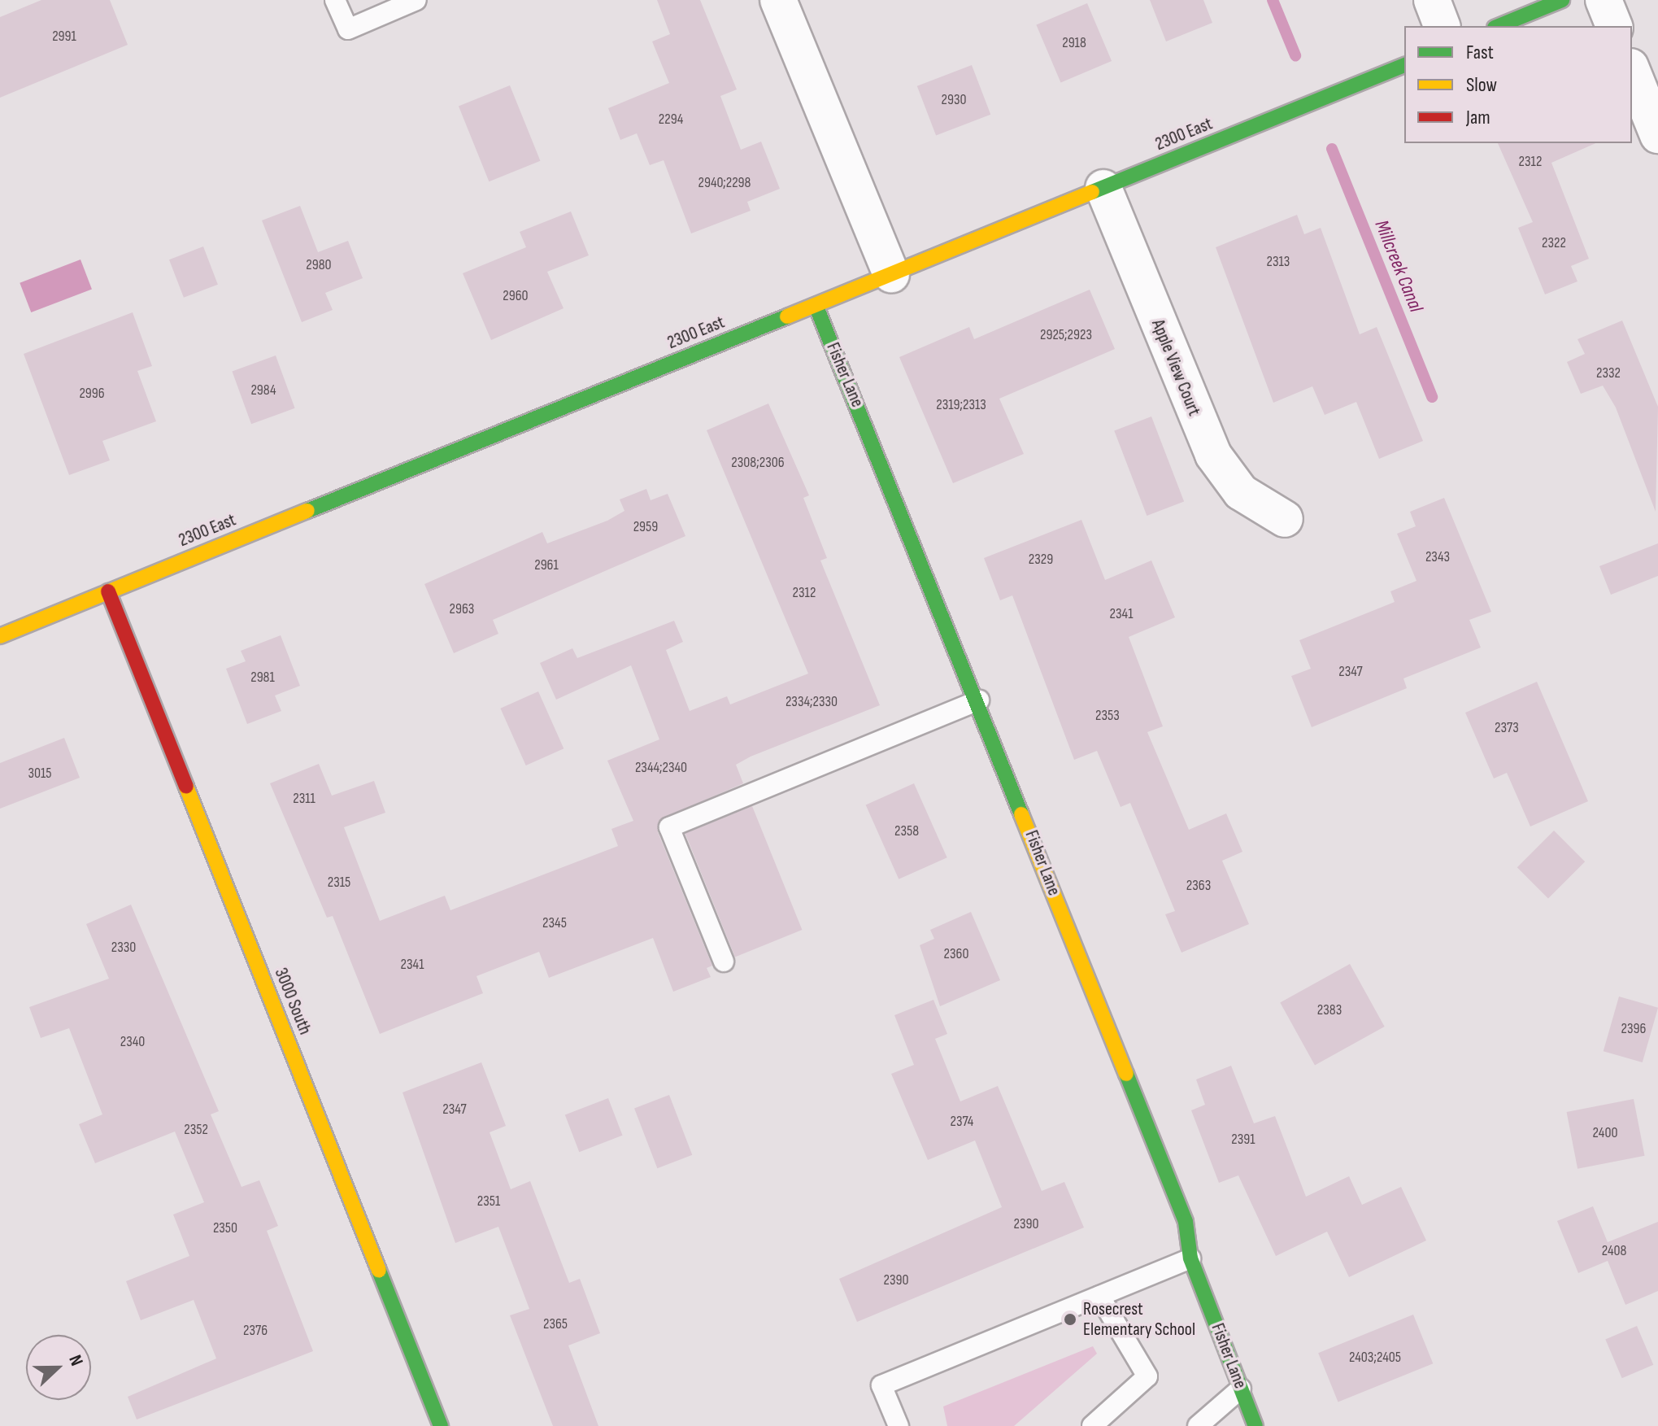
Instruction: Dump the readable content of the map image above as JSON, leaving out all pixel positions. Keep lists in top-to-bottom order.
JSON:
{
  "streets": {
    "street": [
      "2300 East",
      "Apple View Court",
      "Fisher Lane",
      "3000 South"
    ]
  },
  "crossings": [
    ["2300 East", "Apple View Court"],
    ["2300 East", "Fisher Lane"],
    ["2300 East", "3000 South"]
  ],
  "water": ["Millcreek Canal"],
  "places": ["Rosecrest Elementary School"],
  "house_numbers": [
    "2991",
    "2918",
    "2930",
    "2294",
    "2312",
    "2940;2298",
    "2322",
    "2313",
    "2980",
    "2960",
    "2925;2923",
    "2332",
    "2984",
    "2996",
    "2319;2313",
    "2308;2306",
    "2959",
    "2343",
    "2329",
    "2961",
    "2312",
    "2963",
    "2341",
    "2347",
    "2981",
    "2334;2330",
    "2353",
    "2373",
    "2344;2340",
    "3015",
    "2311",
    "2358",
    "2315",
    "2363",
    "2345",
    "2330",
    "2360",
    "2341",
    "2383",
    "2396",
    "2340",
    "2347",
    "2374",
    "2352",
    "2400",
    "2391",
    "2351",
    "2390",
    "2350",
    "2408",
    "2390",
    "2365",
    "2376",
    "2403;2405"
  ],
  "legend": ["Fast", "Slow", "Jam"],
  "north": "right"
}
